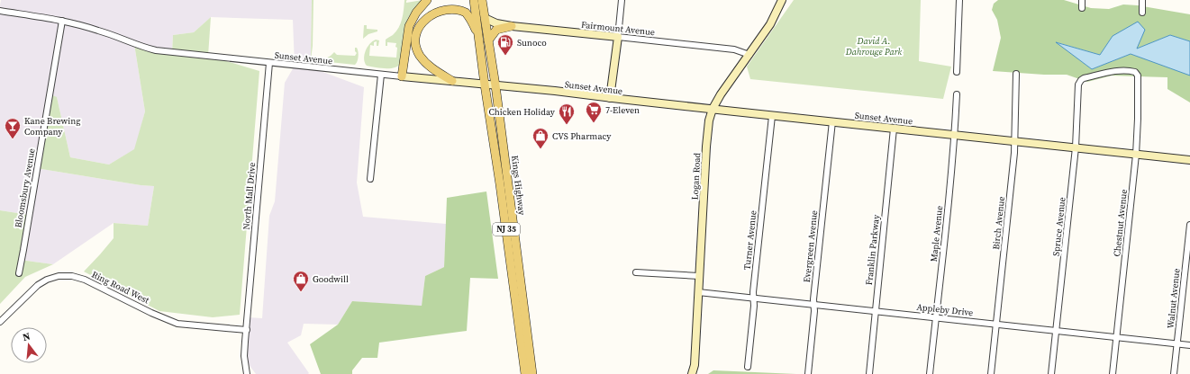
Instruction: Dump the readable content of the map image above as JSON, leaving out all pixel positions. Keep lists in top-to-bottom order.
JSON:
{
  "streets": {
    "main road": ["Kings Highway", "NJ 35"],
    "street": [
      "Fairmount Avenue",
      "Sunset Avenue",
      "Logan Road",
      "Bloomsbury Avenue",
      "North Mall Drive",
      "Birch Avenue",
      "Chestnut Avenue",
      "Spruce Avenue",
      "Maple Avenue",
      "Turner Avenue",
      "Evergreen Avenue",
      "Franklin Parkway",
      "Ring Road West",
      "Walnut Avenue",
      "Appleby Drive"
    ]
  },
  "crossings": [
    ["Fairmount Avenue", "Logan Road"],
    ["Fairmount Avenue", "Kings Highway"],
    ["Sunset Avenue", "Logan Road"],
    ["Sunset Avenue", "Kings Highway"],
    ["Sunset Avenue", "Bloomsbury Avenue"],
    ["Sunset Avenue", "North Mall Drive"],
    ["Sunset Avenue", "Birch Avenue"],
    ["Sunset Avenue", "Chestnut Avenue"],
    ["Sunset Avenue", "Spruce Avenue"],
    ["Sunset Avenue", "Maple Avenue"],
    ["Sunset Avenue", "Turner Avenue"],
    ["Sunset Avenue", "Evergreen Avenue"],
    ["Sunset Avenue", "Franklin Parkway"],
    ["Logan Road", "Appleby Drive"],
    ["North Mall Drive", "Ring Road West"],
    ["Birch Avenue", "Appleby Drive"],
    ["Chestnut Avenue", "Spruce Avenue"],
    ["Chestnut Avenue", "Appleby Drive"],
    ["Spruce Avenue", "Appleby Drive"],
    ["Maple Avenue", "Appleby Drive"],
    ["Turner Avenue", "Appleby Drive"],
    ["Evergreen Avenue", "Appleby Drive"],
    ["Franklin Parkway", "Appleby Drive"],
    ["Walnut Avenue", "Appleby Drive"]
  ],
  "parks": ["David A. Dahrouge Park"],
  "places": {
    "fuel station": ["Sunoco"],
    "supermarket": ["7-Eleven"],
    "restaurant": ["Chicken Holiday"],
    "bar": ["Kane Brewing Company"],
    "shop": ["CVS Pharmacy", "Goodwill"]
  },
  "north": "top"
}
